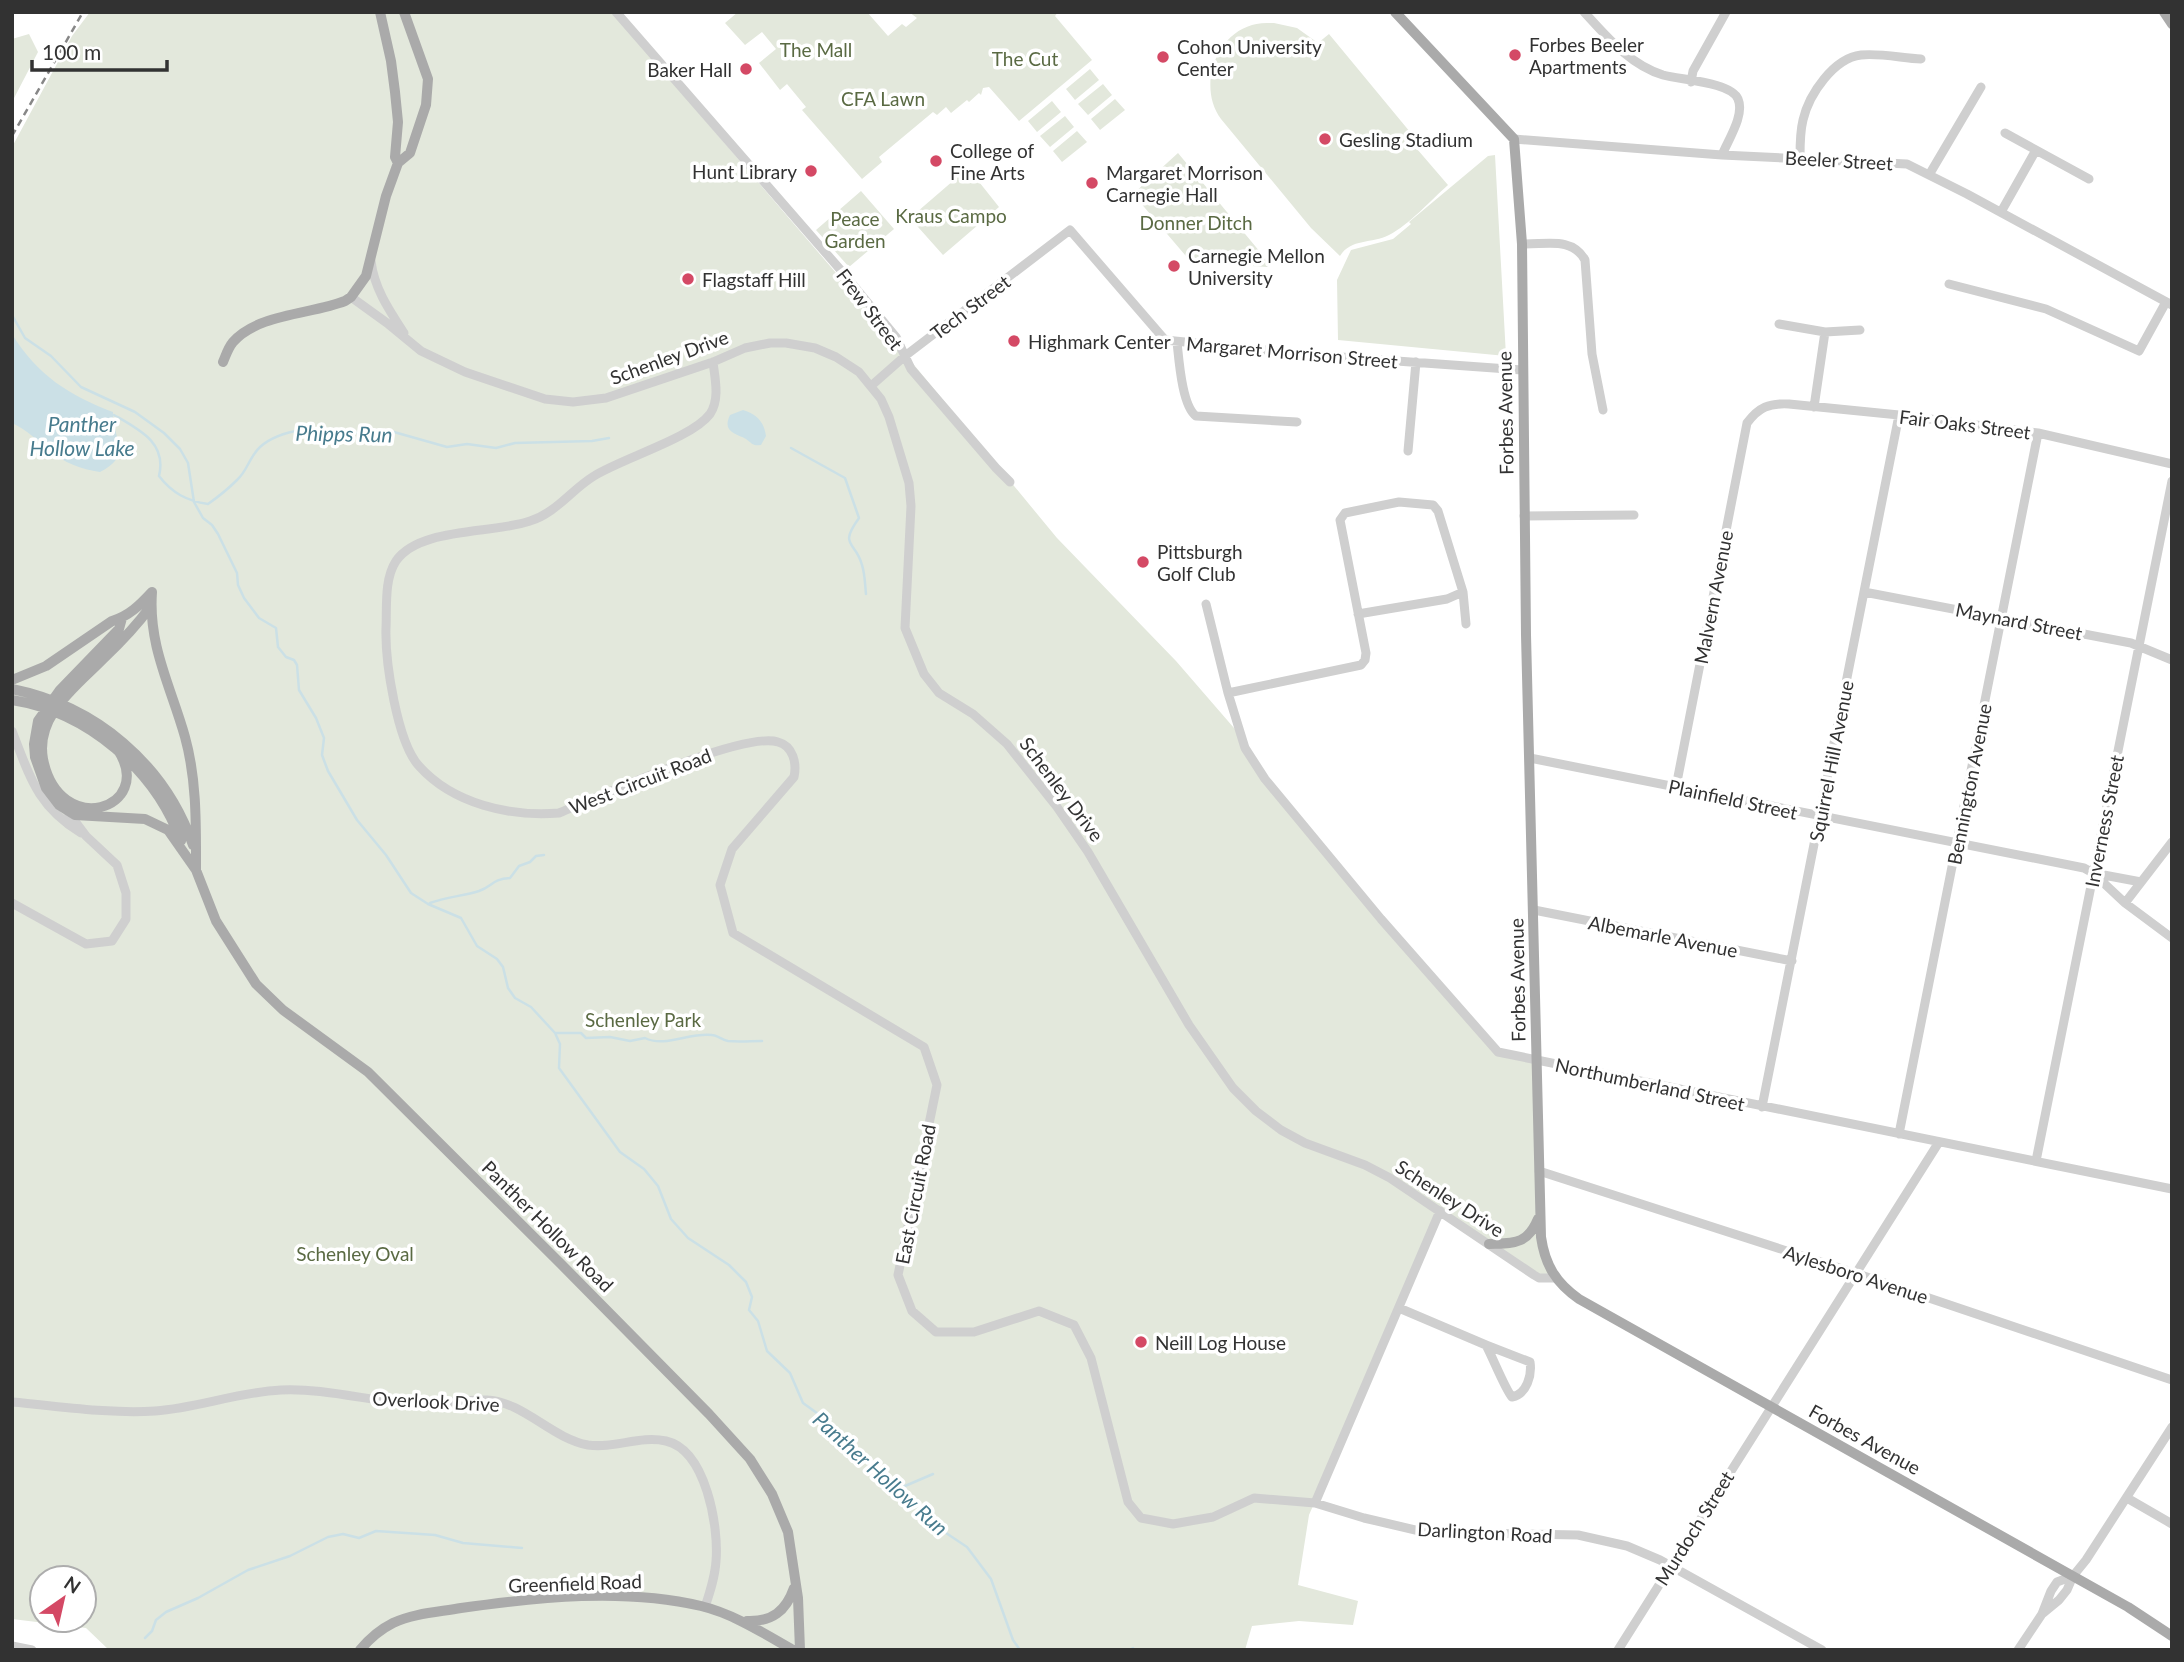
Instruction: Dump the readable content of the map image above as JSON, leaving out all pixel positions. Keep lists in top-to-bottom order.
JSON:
{
  "streets": {
    "main road": [
      "Schenley Drive",
      "Forbes Avenue",
      "Panther Hollow Road",
      "Greenfield Road"
    ],
    "street": [
      "Beeler Street",
      "Tech Street",
      "Frew Street",
      "Margaret Morrison Street",
      "Fair Oaks Street",
      "Malvern Avenue",
      "Maynard Street",
      "Squirrel Hill Avenue",
      "West Circuit Road",
      "Bennington Avenue",
      "Plainfield Street",
      "Inverness Street",
      "Albemarle Avenue",
      "Northumberland Street",
      "East Circuit Road",
      "Aylesboro Avenue",
      "Overlook Drive",
      "Murdoch Street",
      "Darlington Road"
    ]
  },
  "crossings": [
    ["Beeler Street", "Forbes Avenue"],
    ["Tech Street", "Frew Street"],
    ["Tech Street", "Margaret Morrison Street"],
    ["Tech Street", "Schenley Drive"],
    ["Margaret Morrison Street", "Forbes Avenue"],
    ["Schenley Drive", "Forbes Avenue"],
    ["Schenley Drive", "West Circuit Road"],
    ["Forbes Avenue", "Plainfield Street"],
    ["Forbes Avenue", "Albemarle Avenue"],
    ["Forbes Avenue", "Northumberland Street"],
    ["Forbes Avenue", "Aylesboro Avenue"],
    ["Forbes Avenue", "Murdoch Street"],
    ["Fair Oaks Street", "Malvern Avenue"],
    ["Fair Oaks Street", "Squirrel Hill Avenue"],
    ["Fair Oaks Street", "Bennington Avenue"],
    ["Malvern Avenue", "Plainfield Street"],
    ["Maynard Street", "Squirrel Hill Avenue"],
    ["Maynard Street", "Bennington Avenue"],
    ["Maynard Street", "Inverness Street"],
    ["Squirrel Hill Avenue", "Plainfield Street"],
    ["Squirrel Hill Avenue", "Albemarle Avenue"],
    ["Squirrel Hill Avenue", "Northumberland Street"],
    ["West Circuit Road", "East Circuit Road"],
    ["Bennington Avenue", "Plainfield Street"],
    ["Bennington Avenue", "Northumberland Street"],
    ["Plainfield Street", "Inverness Street"],
    ["Inverness Street", "Northumberland Street"],
    ["Northumberland Street", "Murdoch Street"],
    ["East Circuit Road", "Darlington Road"],
    ["Aylesboro Avenue", "Murdoch Street"],
    ["Overlook Drive", "Greenfield Road"],
    ["Murdoch Street", "Darlington Road"]
  ],
  "water": ["Panther Hollow Lake", "Phipps Run", "Panther Hollow Run"],
  "parks": [
    "The Mall",
    "The Cut",
    "CFA Lawn",
    "Kraus Campo",
    "Peace Garden",
    "Donner Ditch",
    "Schenley Park",
    "Schenley Oval"
  ],
  "places": [
    "Forbes Beeler Apartments",
    "Cohon University Center",
    "Baker Hall",
    "Gesling Stadium",
    "College of Fine Arts",
    "Hunt Library",
    "Margaret Morrison Carnegie Hall",
    "Carnegie Mellon University",
    "Flagstaff Hill",
    "Highmark Center",
    "Pittsburgh Golf Club",
    "Neill Log House"
  ],
  "scale_bar": "100 m",
  "north": "top right"
}
